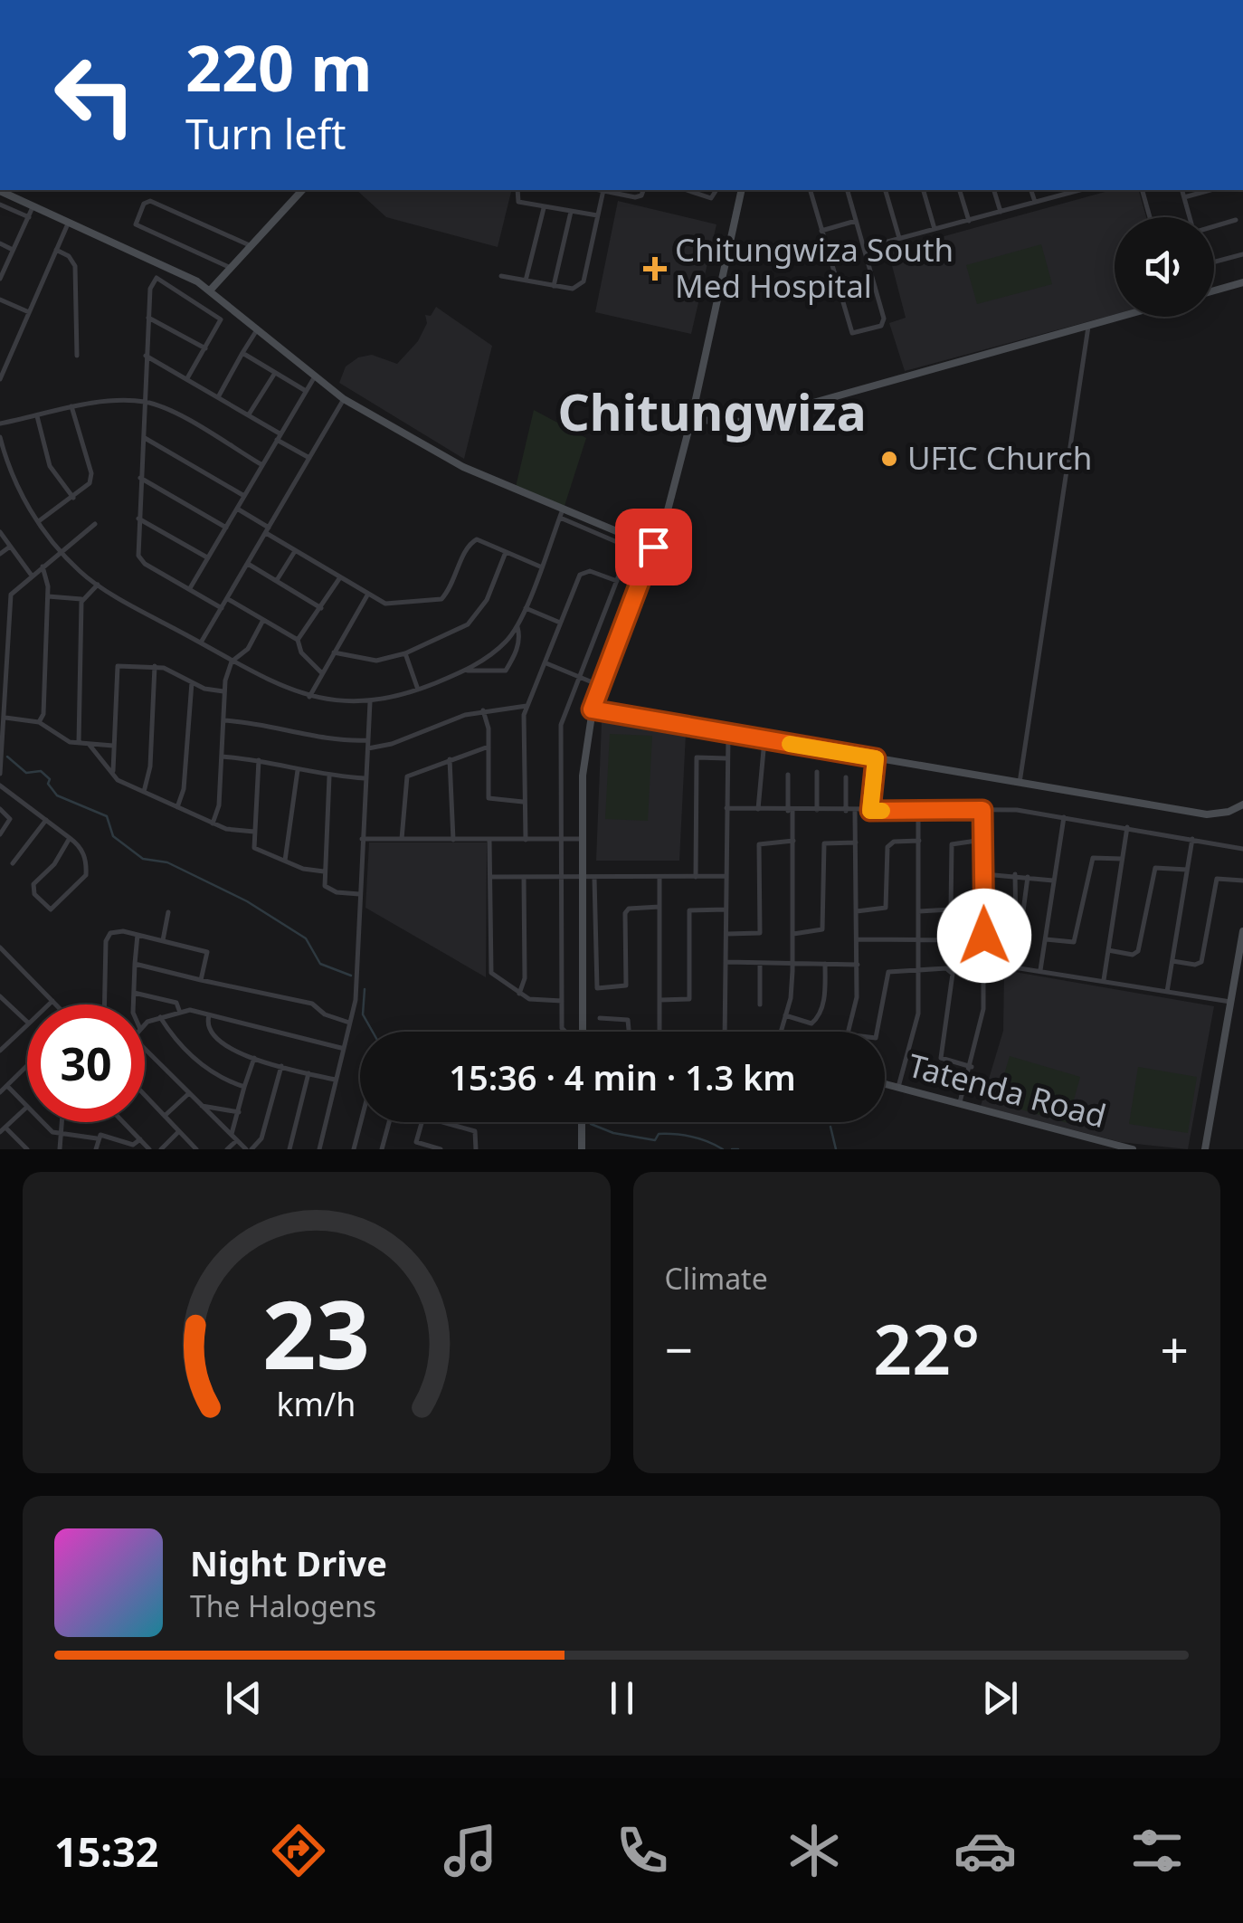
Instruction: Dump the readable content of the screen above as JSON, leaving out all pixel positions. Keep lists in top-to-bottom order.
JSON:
{
  "streets": {
    "street": ["Tatenda Road"]
  },
  "districts": ["Chitungwiza"],
  "places": {
    "health": ["Chitungwiza South Med Hospital"],
    "other": ["UFIC Church"]
  },
  "page": {
    "turn": ["220 m", "Turn left"],
    "limit": "30",
    "trip": "15:36 · 4 min · 1.3 km",
    "tile": "Climate",
    "heat": ["−", "22°", "+"],
    "song": ["Night Drive", "The Halogens"],
    "tabs": "15:32",
    "gauge": ["23", "km/h"]
  }
}
